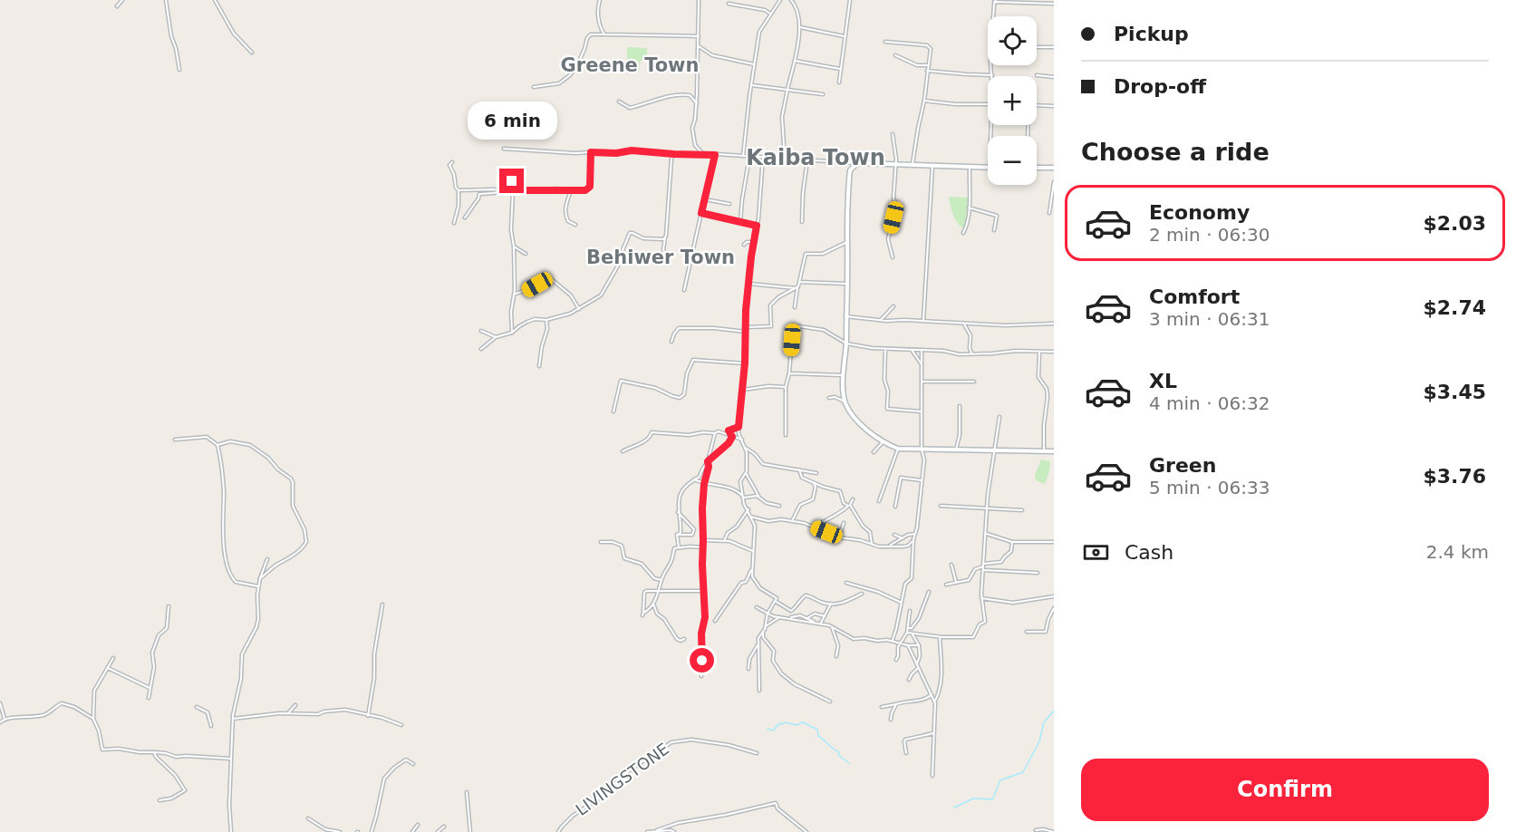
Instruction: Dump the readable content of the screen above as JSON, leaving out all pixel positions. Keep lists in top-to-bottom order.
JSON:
{
  "streets": {
    "street": ["LIVINGSTONE"]
  },
  "districts": ["Greene Town", "Kaiba Town", "Behiwer Town"],
  "page": {
    "banner": ["Pickup", "Drop-off"],
    "map_buttons": ["+", "−"],
    "bubble": "6 min",
    "heading": "Choose a ride",
    "list": [
      {
        "name": "Economy",
        "note": "2 min · 06:30",
        "value": "$2.03"
      },
      {
        "name": "Comfort",
        "note": "3 min · 06:31",
        "value": "$2.74"
      },
      {
        "name": "XL",
        "note": "4 min · 06:32",
        "value": "$3.45"
      },
      {
        "name": "Green",
        "note": "5 min · 06:33",
        "value": "$3.76"
      }
    ],
    "pay": ["Cash", "2.4 km"],
    "buttons": "Confirm"
  }
}
